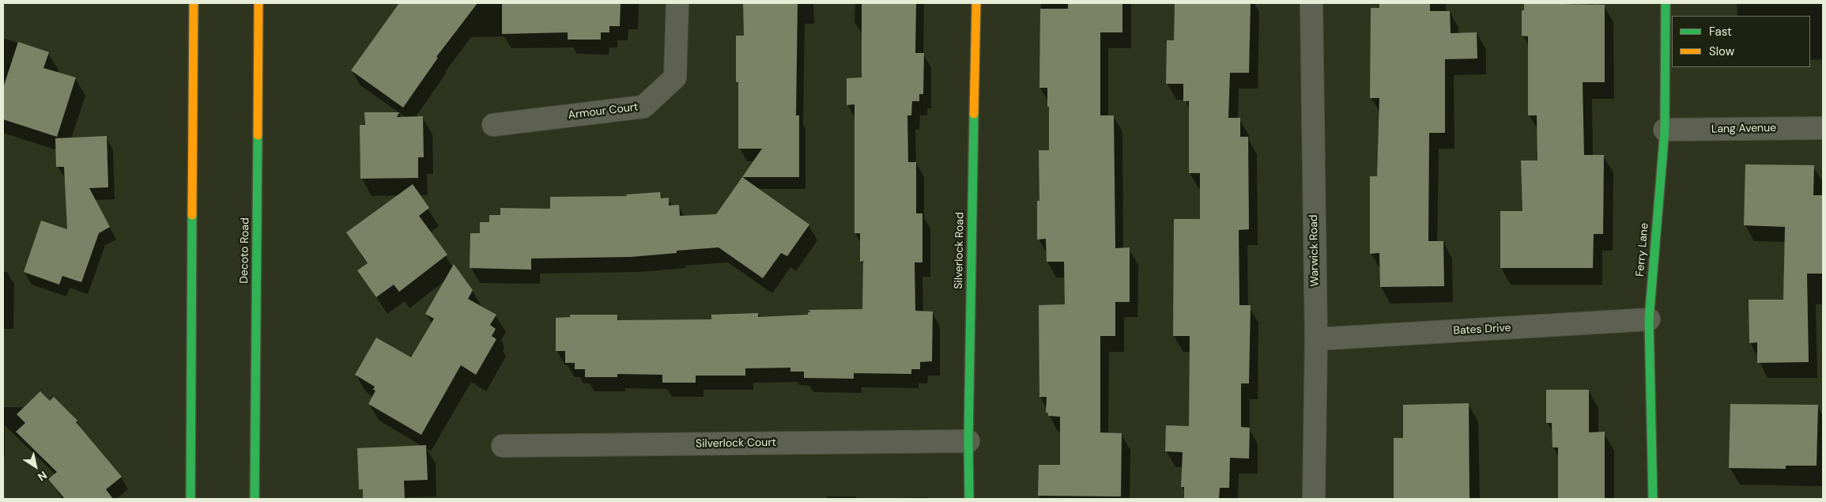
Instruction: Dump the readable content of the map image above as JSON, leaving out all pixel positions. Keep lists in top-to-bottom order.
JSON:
{
  "streets": {
    "street": [
      "Armour Court",
      "Lang Avenue",
      "Ferry Lane",
      "Decoto Road",
      "Silverlock Road",
      "Warwick Road",
      "Bates Drive",
      "Silverlock Court"
    ]
  },
  "crossings": [
    ["Lang Avenue", "Ferry Lane"],
    ["Ferry Lane", "Bates Drive"],
    ["Silverlock Road", "Silverlock Court"],
    ["Warwick Road", "Bates Drive"]
  ],
  "legend": ["Fast", "Slow"],
  "north": "bottom right"
}
